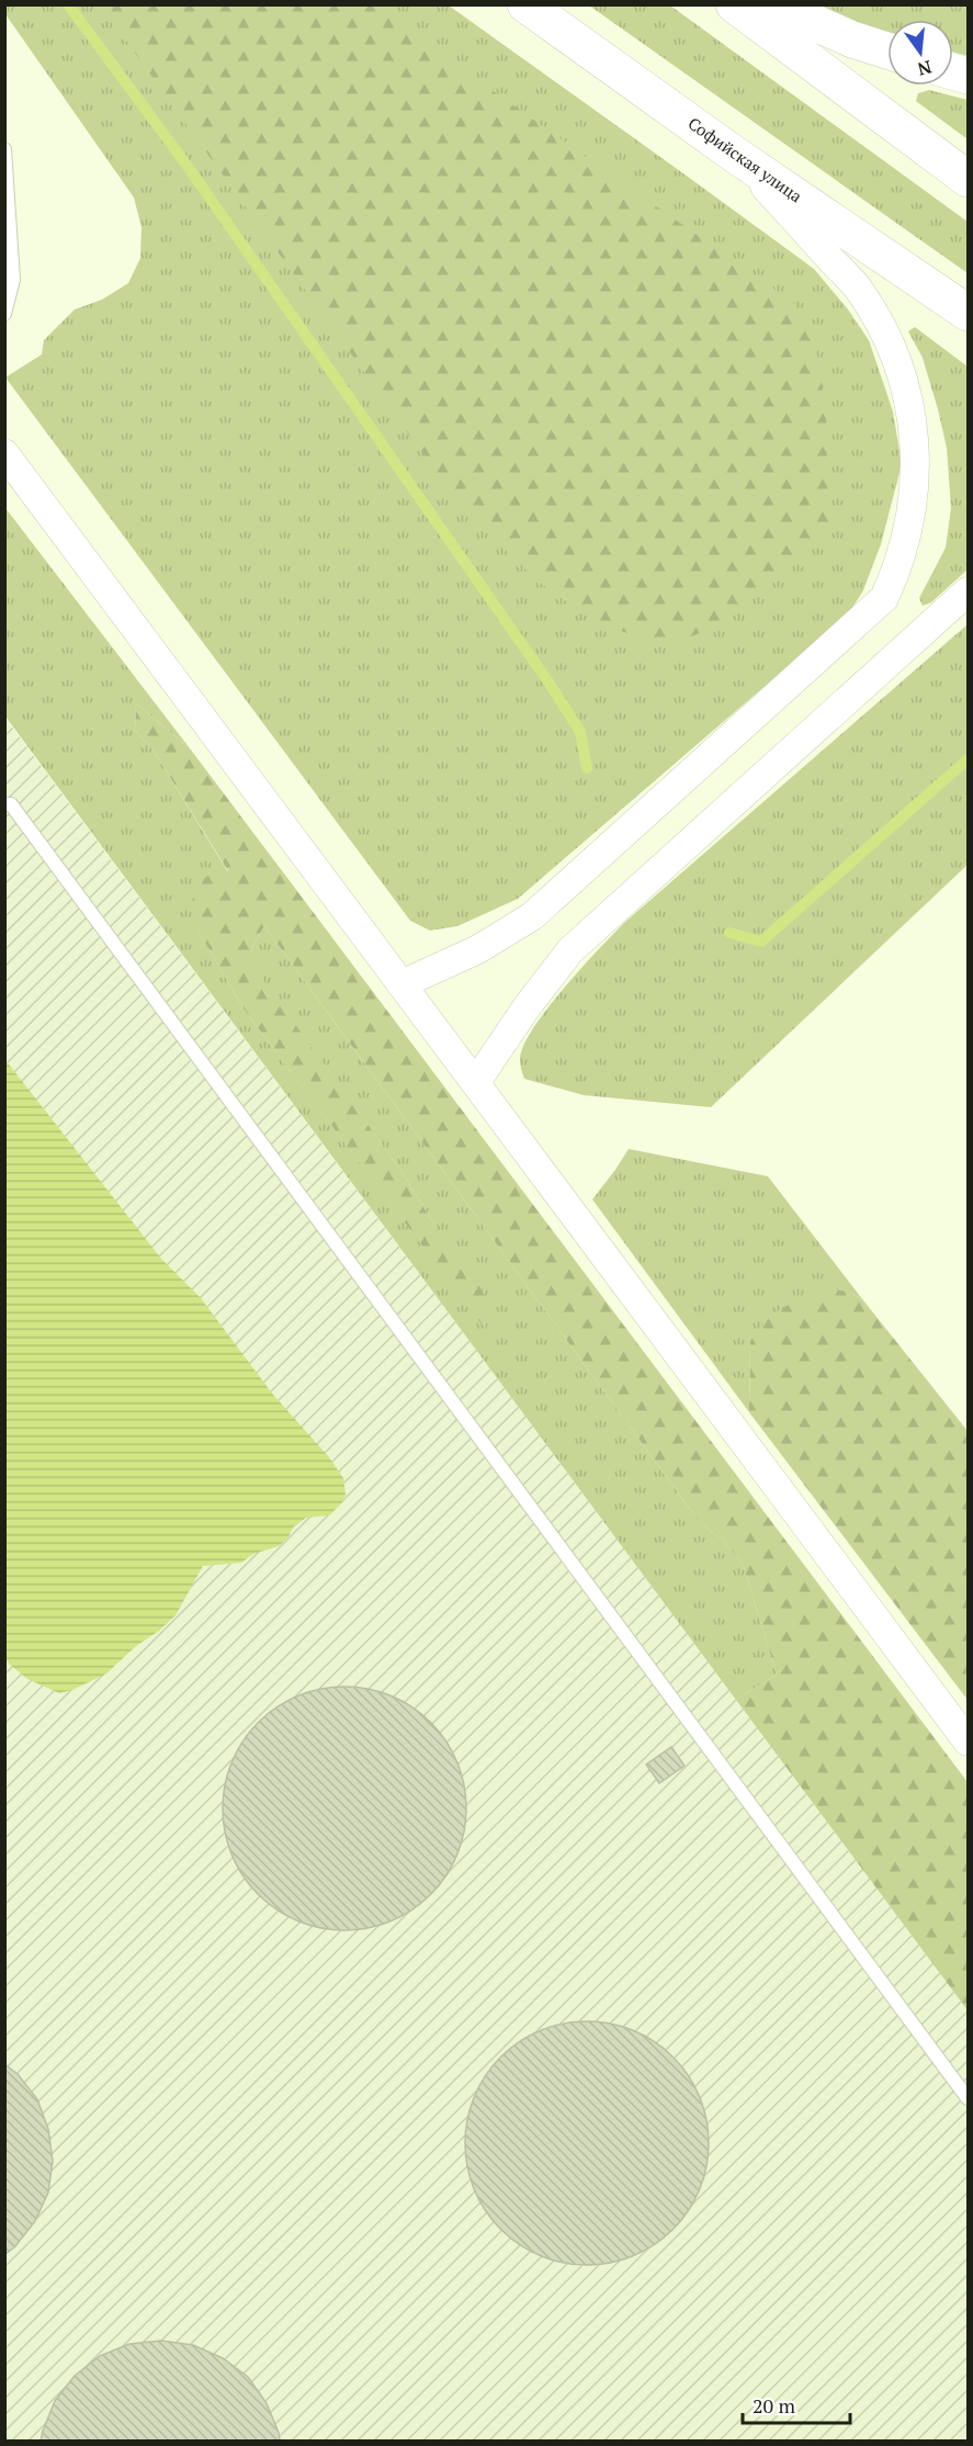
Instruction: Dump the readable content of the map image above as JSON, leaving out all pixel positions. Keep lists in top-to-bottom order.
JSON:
{
  "streets": {
    "main road": ["Софийская улица"]
  },
  "scale_bar": "20 m",
  "north": "bottom"
}
